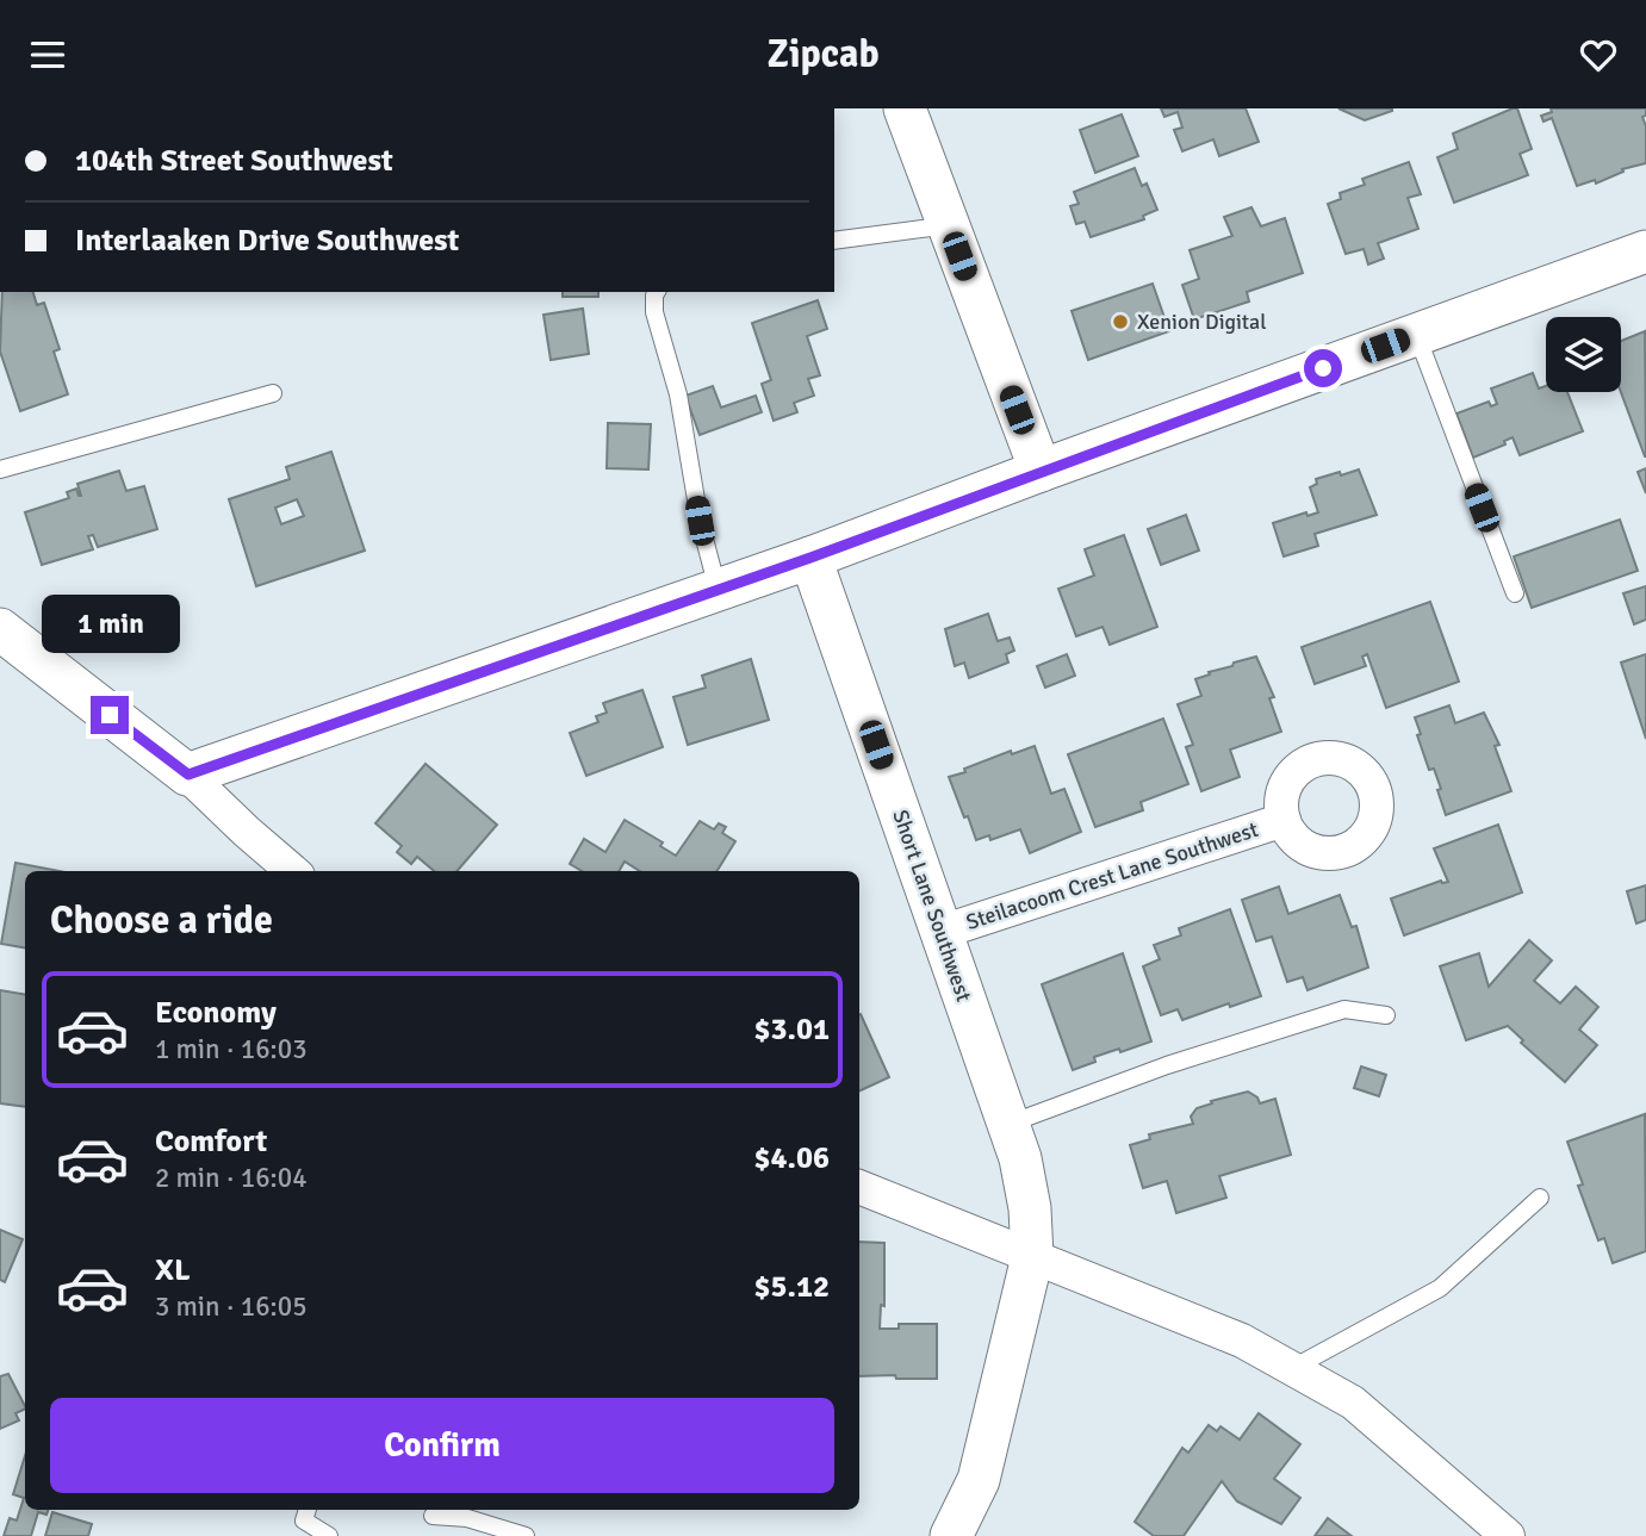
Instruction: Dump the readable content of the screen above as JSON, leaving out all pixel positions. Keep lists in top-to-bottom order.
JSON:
{
  "streets": {
    "street": ["Steilacoom Crest Lane Southwest", "Short Lane Southwest"]
  },
  "crossings": [
    ["Steilacoom Crest Lane Southwest", "Short Lane Southwest"]
  ],
  "places": ["Xenion Digital"],
  "page": {
    "header": "Zipcab",
    "banner": ["104th Street Southwest", "Interlaaken Drive Southwest"],
    "bubble": "1 min",
    "heading": "Choose a ride",
    "list": [
      {
        "name": "Economy",
        "note": "1 min · 16:03",
        "value": "$3.01"
      },
      {
        "name": "Comfort",
        "note": "2 min · 16:04",
        "value": "$4.06"
      },
      {
        "name": "XL",
        "note": "3 min · 16:05",
        "value": "$5.12"
      }
    ],
    "buttons": "Confirm"
  }
}
